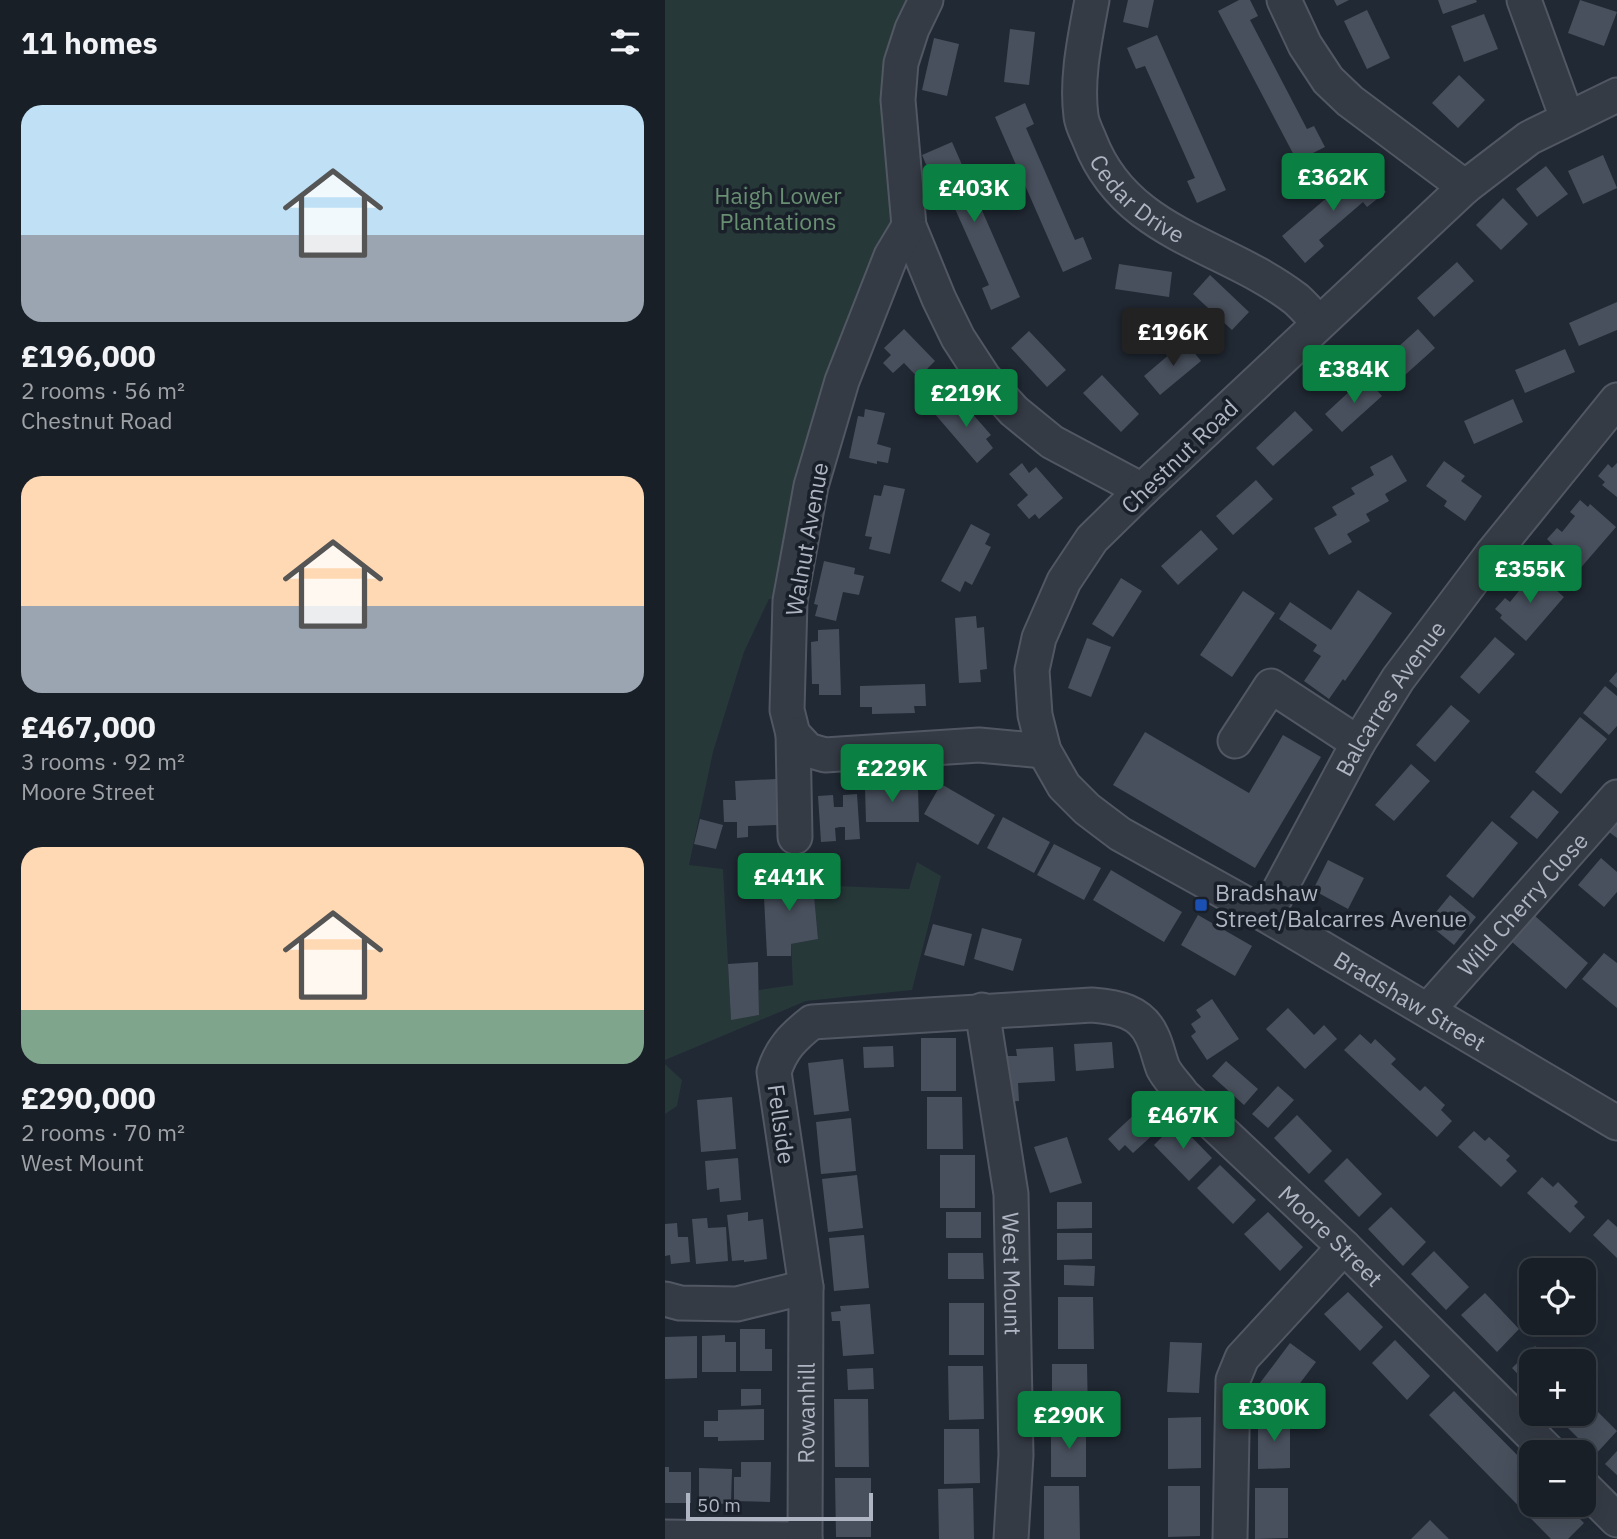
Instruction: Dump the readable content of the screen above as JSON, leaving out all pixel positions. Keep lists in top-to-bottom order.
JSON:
{
  "streets": {
    "street": [
      "Cedar Drive",
      "Chestnut Road",
      "Walnut Avenue",
      "Balcarres Avenue",
      "Wild Cherry Close",
      "Bradshaw Street",
      "Fellside",
      "Moore Street",
      "West Mount",
      "Rowanhill"
    ]
  },
  "crossings": [
    ["Cedar Drive", "Chestnut Road"],
    ["Chestnut Road", "Bradshaw Street"],
    ["Balcarres Avenue", "Bradshaw Street"],
    ["Wild Cherry Close", "Bradshaw Street"],
    ["Fellside", "Moore Street"],
    ["Fellside", "West Mount"],
    ["Fellside", "Rowanhill"]
  ],
  "parks": ["Haigh Lower Plantations"],
  "places": {
    "transit": ["Bradshaw Street/Balcarres Avenue"]
  },
  "scale_bar": "50 m",
  "page": {
    "heading": "11 homes",
    "list": [
      {
        "name": "£196,000",
        "note": "2 rooms · 56 m² · Chestnut Road"
      },
      {
        "name": "£467,000",
        "note": "3 rooms · 92 m² · Moore Street"
      },
      {
        "name": "£290,000",
        "note": "2 rooms · 70 m² · West Mount"
      }
    ],
    "price": [
      "£362K",
      "£403K",
      "£196K",
      "£384K",
      "£219K",
      "£355K",
      "£229K",
      "£441K",
      "£467K",
      "£300K",
      "£290K"
    ],
    "map_buttons": ["+", "−"],
    "scale": "50 m"
  }
}
